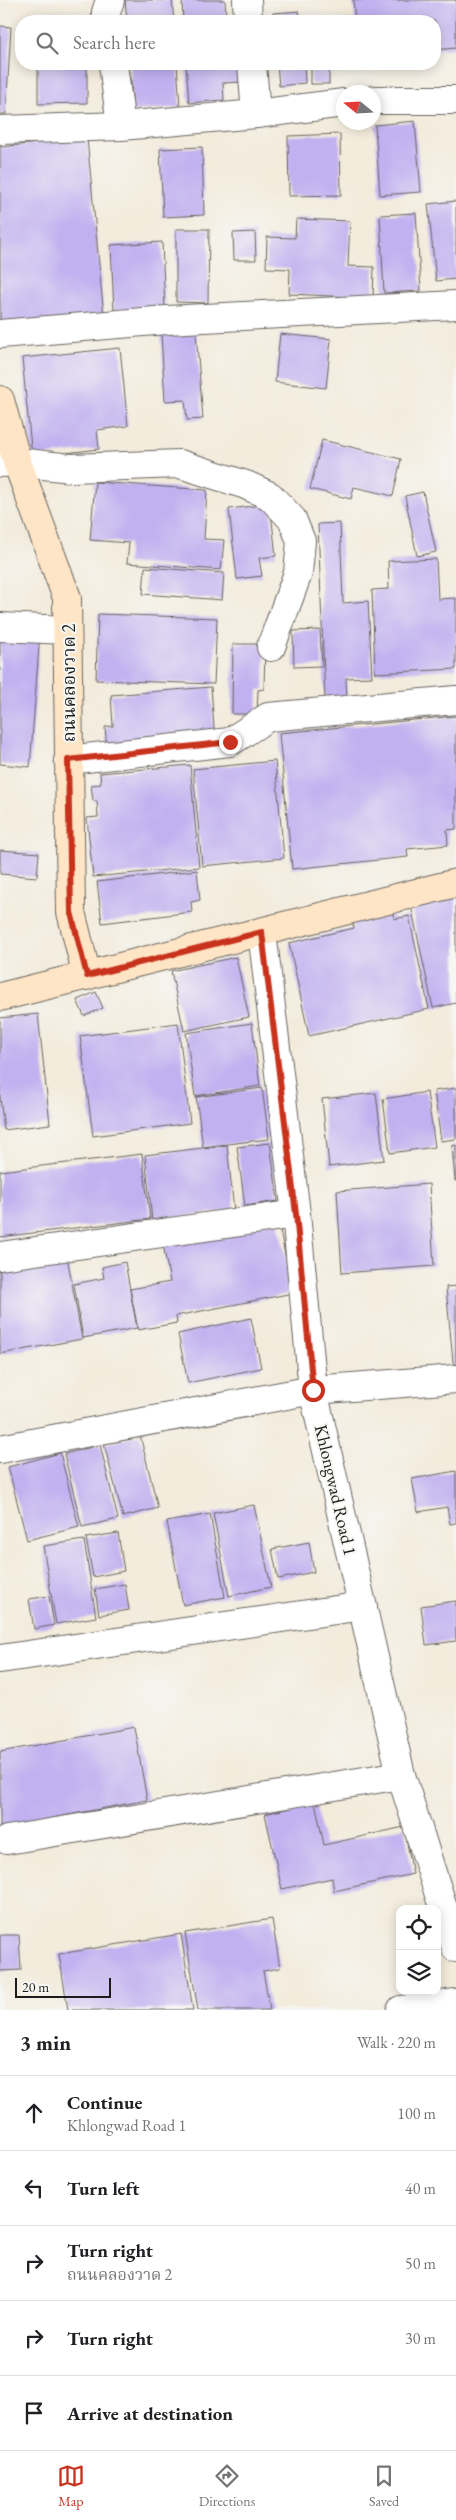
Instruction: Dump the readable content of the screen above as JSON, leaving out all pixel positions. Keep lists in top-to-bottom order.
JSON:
{
  "streets": {
    "street": ["ถนนคลองวาด 2", "Khlongwad Road 1"]
  },
  "scale_bar": "20 m",
  "north": "left",
  "page": {
    "search": "Search here",
    "scale": "20 m",
    "heading": ["3 min", "Walk · 220 m"],
    "list": [
      ["Continue", "Khlongwad Road 1", "100 m"],
      ["Turn left", "40 m"],
      ["Turn right", "ถนนคลองวาด 2", "50 m"],
      ["Turn right", "30 m"],
      "Arrive at destination"
    ],
    "nav": ["Map", "Directions", "Saved"]
  }
}
